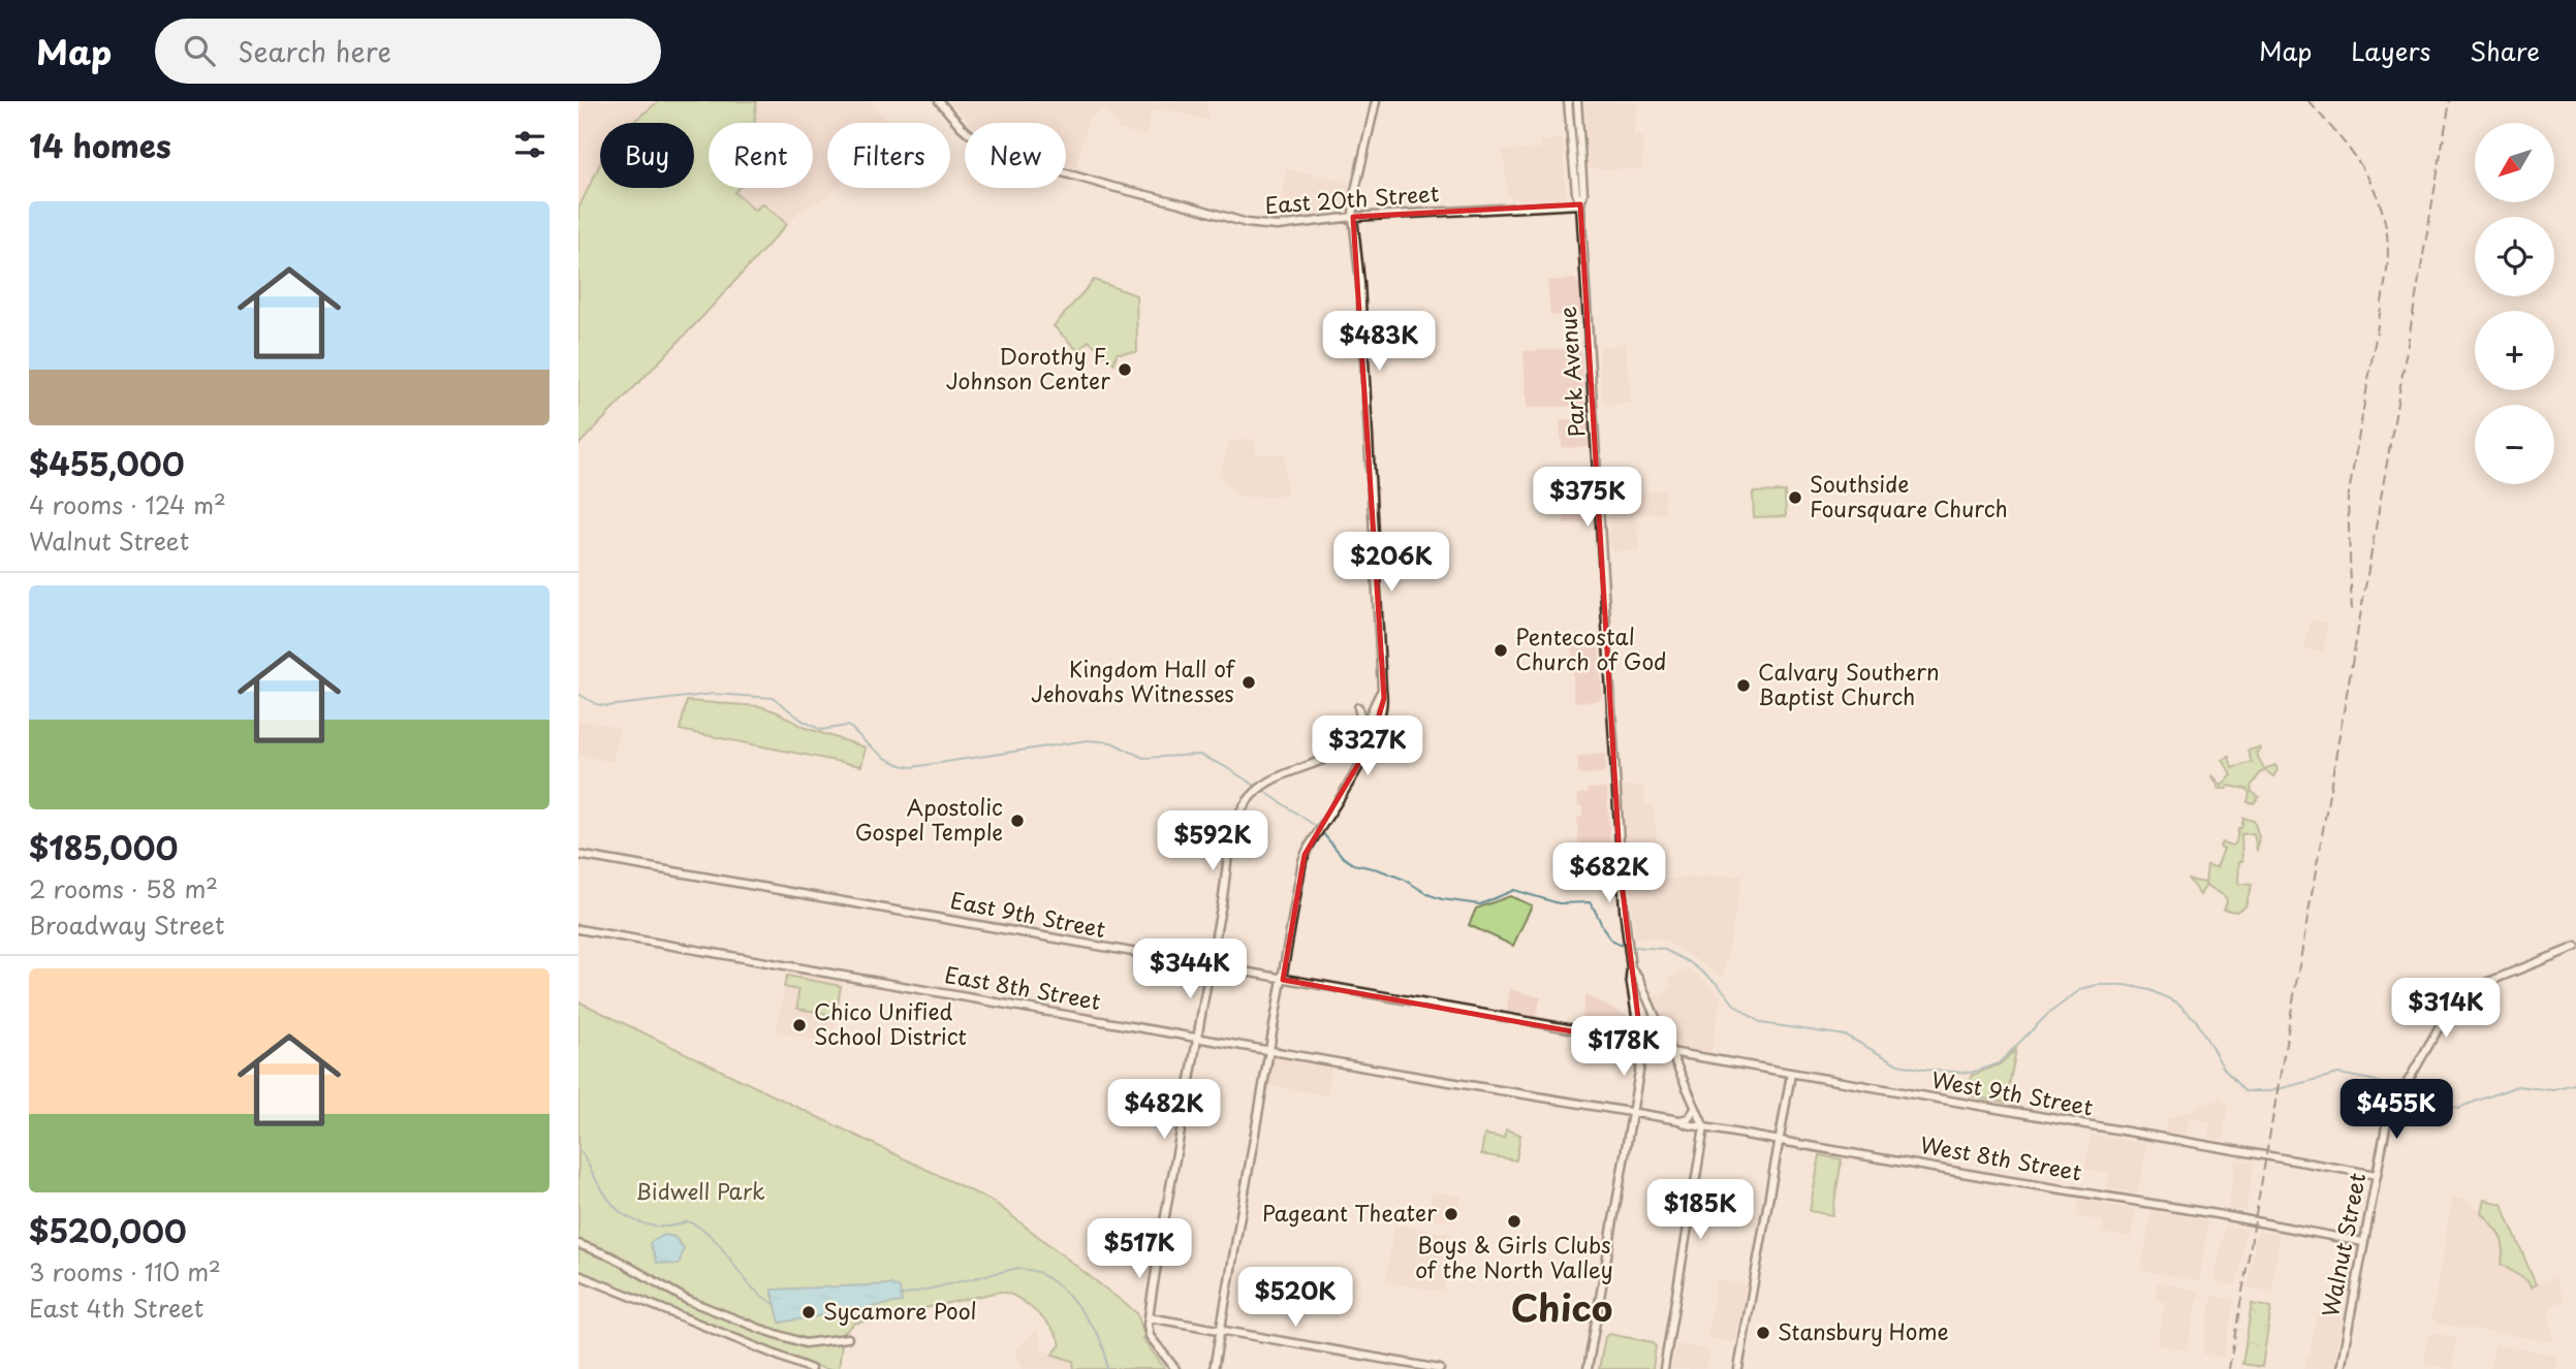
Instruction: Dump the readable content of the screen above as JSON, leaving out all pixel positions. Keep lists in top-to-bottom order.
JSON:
{
  "streets": {
    "main road": [
      "East 20th Street",
      "Park Avenue",
      "East 9th Street",
      "East 8th Street",
      "West 9th Street",
      "West 8th Street",
      "Walnut Street"
    ]
  },
  "crossings": [
    ["East 20th Street", "Park Avenue"],
    ["Park Avenue", "East 9th Street"],
    ["Park Avenue", "East 8th Street"],
    ["Park Avenue", "West 9th Street"],
    ["Park Avenue", "West 8th Street"],
    ["East 9th Street", "West 9th Street"],
    ["East 8th Street", "West 8th Street"],
    ["West 9th Street", "Walnut Street"],
    ["West 8th Street", "Walnut Street"]
  ],
  "districts": ["Chico"],
  "parks": ["Bidwell Park"],
  "places": [
    "Dorothy F. Johnson Center",
    "Southside Foursquare Church",
    "Pentecostal Church of God",
    "Kingdom Hall of Jehovahs Witnesses",
    "Calvary Southern Baptist Church",
    "Apostolic Gospel Temple",
    "Chico Unified School District",
    "Pageant Theater",
    "Boys & Girls Clubs of the North Valley",
    "Sycamore Pool",
    "Stansbury Home"
  ],
  "north": "bottom left",
  "page": {
    "header": "Map",
    "search": "Search here",
    "nav": ["Map", "Layers", "Share"],
    "heading": "14 homes",
    "map_buttons": ["+", "−"],
    "chip": [
      "Buy",
      "Rent",
      "Filters",
      "New"
    ],
    "list": [
      {
        "name": "$455,000",
        "note": "4 rooms · 124 m² · Walnut Street"
      },
      {
        "name": "$185,000",
        "note": "2 rooms · 58 m² · Broadway Street"
      },
      {
        "name": "$520,000",
        "note": "3 rooms · 110 m² · East 4th Street"
      }
    ],
    "price": [
      "$483K",
      "$375K",
      "$206K",
      "$327K",
      "$592K",
      "$682K",
      "$344K",
      "$314K",
      "$178K",
      "$482K",
      "$455K",
      "$185K",
      "$517K",
      "$520K"
    ]
  }
}
